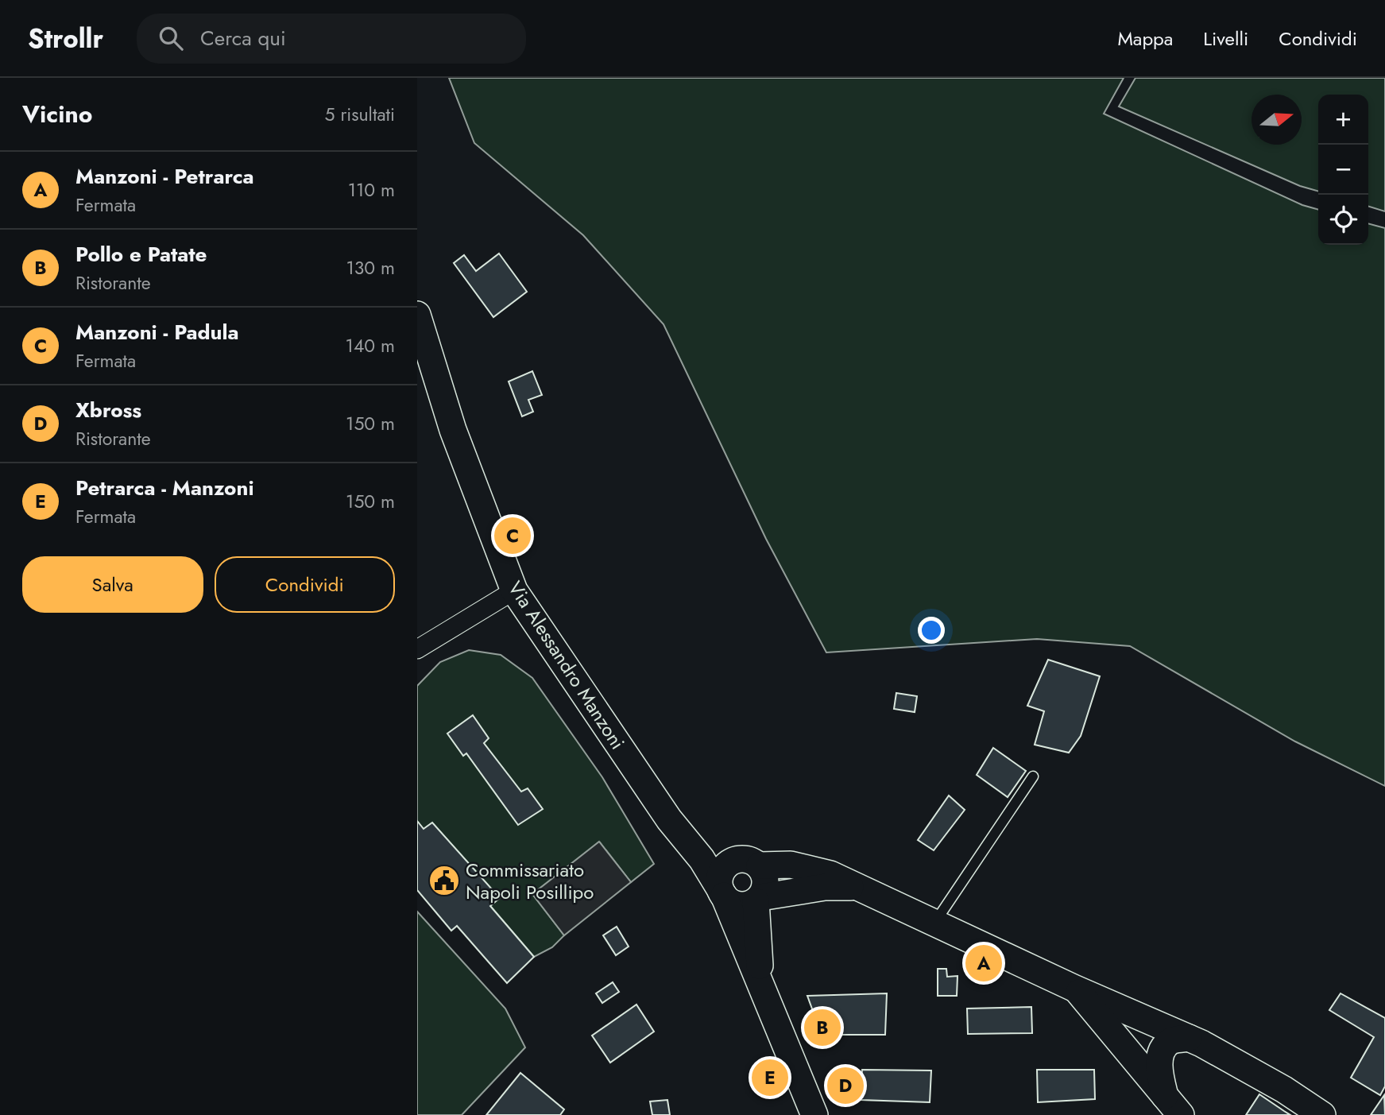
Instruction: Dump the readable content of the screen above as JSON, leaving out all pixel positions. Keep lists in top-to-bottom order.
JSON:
{
  "streets": {
    "street": ["Via Alessandro Manzoni"]
  },
  "places": {
    "public building": ["Commissariato Napoli Posillipo"]
  },
  "north": "right",
  "page": {
    "header": "Strollr",
    "search": "Cerca qui",
    "nav": ["Mappa", "Livelli", "Condividi"],
    "heading": ["Vicino", "5 risultati"],
    "map_buttons": ["+", "−"],
    "list": [
      {
        "mark": "A",
        "name": "Manzoni - Petrarca",
        "note": "Fermata",
        "value": "110 m"
      },
      {
        "mark": "B",
        "name": "Pollo e Patate",
        "note": "Ristorante",
        "value": "130 m"
      },
      {
        "mark": "C",
        "name": "Manzoni - Padula",
        "note": "Fermata",
        "value": "140 m"
      },
      {
        "mark": "D",
        "name": "Xbross",
        "note": "Ristorante",
        "value": "150 m"
      },
      {
        "mark": "E",
        "name": "Petrarca - Manzoni",
        "note": "Fermata",
        "value": "150 m"
      }
    ],
    "pins": [
      "C",
      "A",
      "B",
      "E",
      "D"
    ],
    "buttons": ["Salva", "Condividi"]
  }
}
